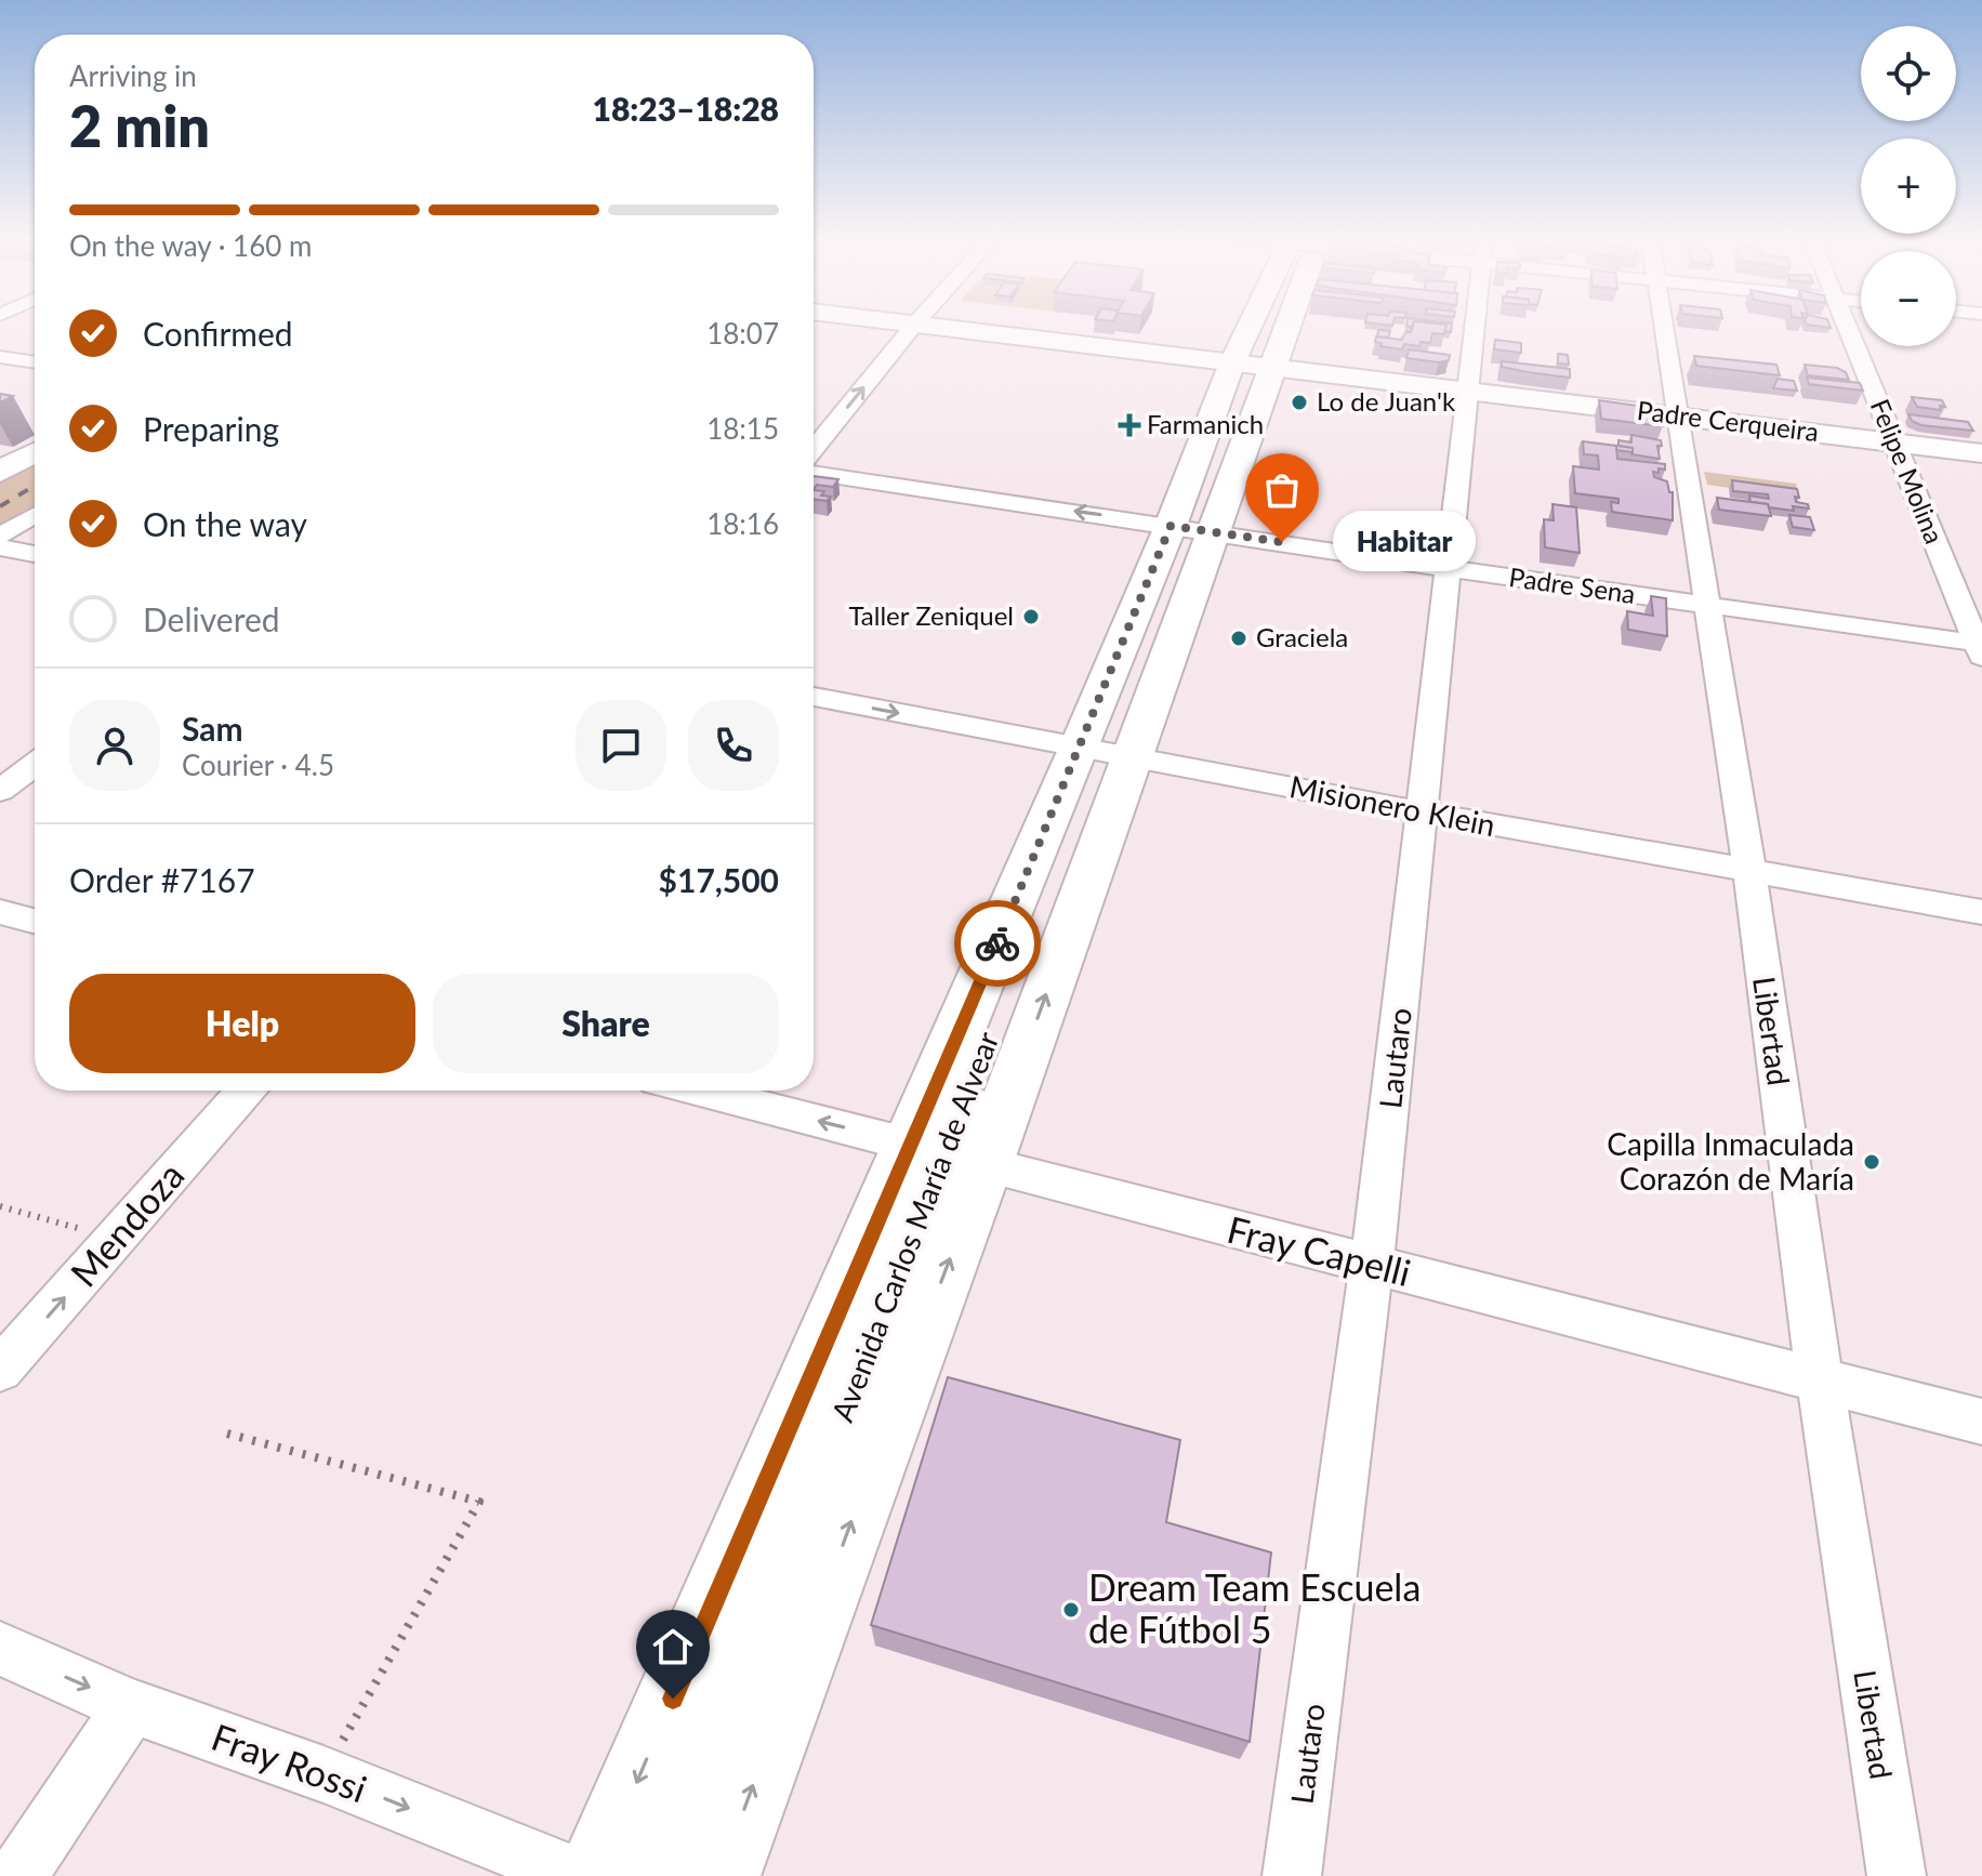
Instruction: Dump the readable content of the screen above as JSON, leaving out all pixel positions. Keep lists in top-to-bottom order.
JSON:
{
  "streets": {
    "main road": ["Padre Cerqueira", "Avenida Carlos María de Alvear"],
    "street": [
      "Felipe Molina",
      "Padre Sena",
      "Misionero Klein",
      "Libertad",
      "Lautaro",
      "Mendoza",
      "Fray Capelli",
      "Fray Rossi"
    ]
  },
  "crossings": [
    ["Padre Cerqueira", "Felipe Molina"],
    ["Padre Cerqueira", "Libertad"],
    ["Padre Cerqueira", "Lautaro"],
    ["Padre Cerqueira", "Avenida Carlos María de Alvear"],
    ["Felipe Molina", "Padre Sena"],
    ["Padre Sena", "Libertad"],
    ["Padre Sena", "Lautaro"],
    ["Padre Sena", "Avenida Carlos María de Alvear"],
    ["Misionero Klein", "Libertad"],
    ["Misionero Klein", "Lautaro"],
    ["Misionero Klein", "Avenida Carlos María de Alvear"],
    ["Libertad", "Fray Capelli"],
    ["Lautaro", "Fray Capelli"],
    ["Avenida Carlos María de Alvear", "Fray Capelli"]
  ],
  "one_way": ["Mendoza", "Fray Rossi"],
  "places": {
    "other": [
      "Lo de Juan'k",
      "Habitar",
      "Taller Zeniquel",
      "Graciela",
      "Capilla Inmaculada Corazón de María",
      "Dream Team Escuela de Fútbol 5"
    ],
    "health": ["Farmanich"]
  },
  "page": {
    "map_buttons": ["+", "−"],
    "heading": ["2 min", "Arriving in", "18:23–18:28"],
    "panel": [
      "Sam",
      "Courier · 4.5",
      "Order #7167",
      "$17,500"
    ],
    "bar": "On the way · 160 m",
    "list": [
      ["Confirmed", "18:07"],
      ["Preparing", "18:15"],
      ["On the way", "18:16"],
      "Delivered"
    ],
    "bubble": "Habitar",
    "buttons": ["Help", "Share"]
  }
}
